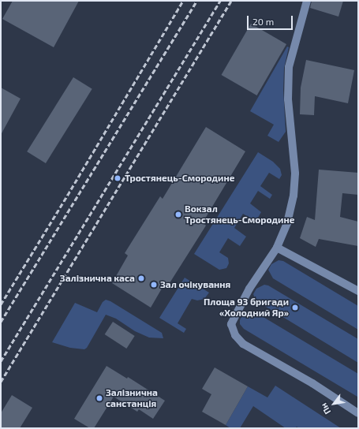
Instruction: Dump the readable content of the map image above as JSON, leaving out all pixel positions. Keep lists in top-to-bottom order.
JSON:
{
  "places": [
    "Тростянець-Смородине",
    "Вокзал Тростянець-Смородине",
    "Залізнична каса",
    "Зал очікування",
    "Площа 93 бригади «Холодний Яр»",
    "Залізнична санстанція"
  ],
  "scale_bar": "20 m",
  "north": "bottom left"
}
